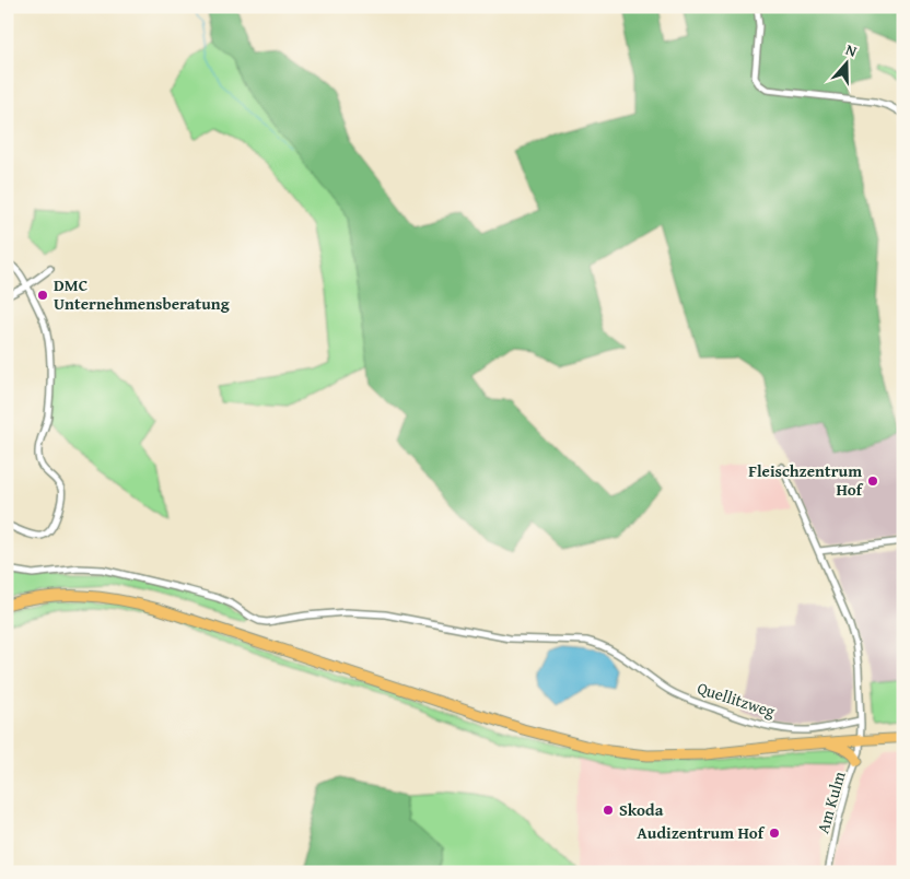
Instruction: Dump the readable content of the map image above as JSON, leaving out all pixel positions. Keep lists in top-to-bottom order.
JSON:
{
  "streets": {
    "street": ["Quellitzweg", "Am Kulm"]
  },
  "crossings": [
    ["Quellitzweg", "Am Kulm"]
  ],
  "places": [
    "DMC Unternehmensberatung",
    "Fleischzentrum Hof",
    "Skoda",
    "Audizentrum Hof"
  ],
  "north": "top"
}
